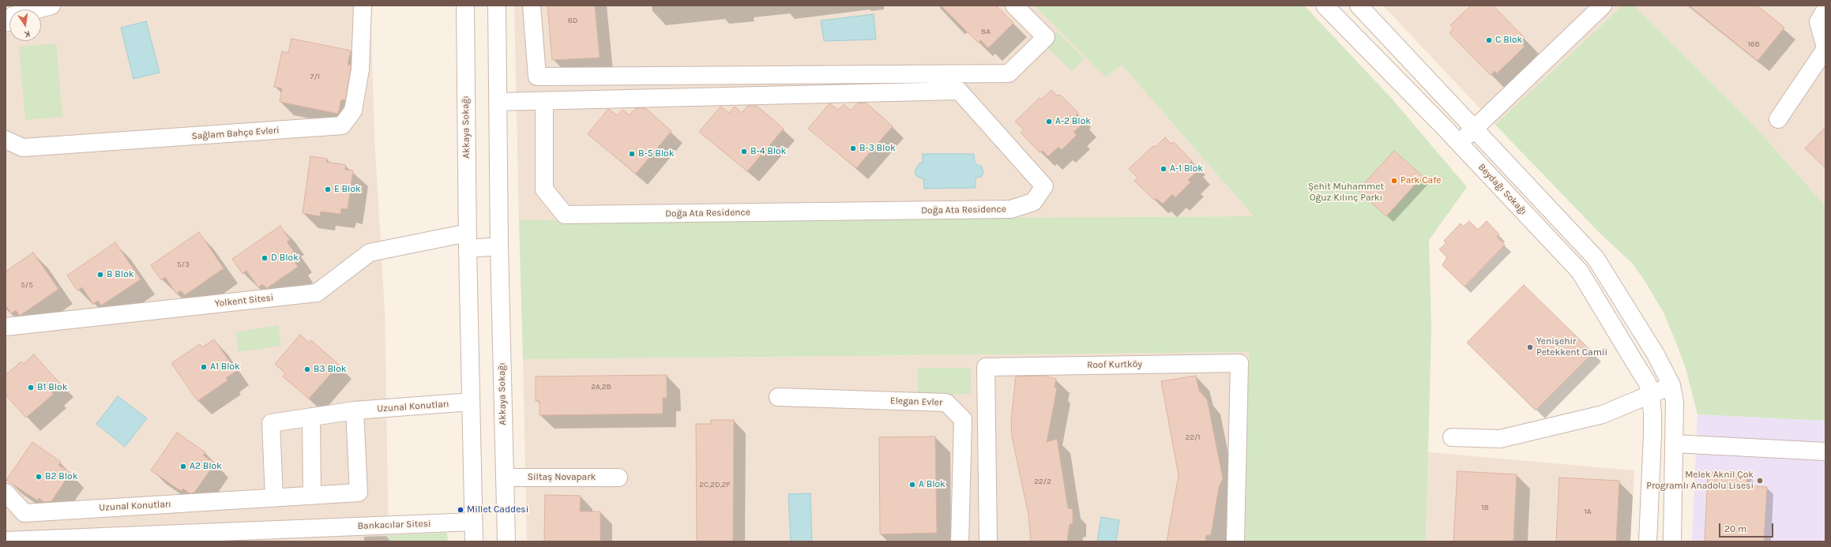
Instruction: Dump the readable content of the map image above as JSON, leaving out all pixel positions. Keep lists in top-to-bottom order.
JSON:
{
  "streets": {
    "street": [
      "Akkaya Sokağı",
      "Sağlam Bahçe Evleri",
      "Beydağı Sokağı",
      "Doğa Ata Residence",
      "Yolkent Sitesi",
      "Roof Kurtköy",
      "Elegan Evler",
      "Uzunal Konutları",
      "Siltaş Novapark",
      "Bankacılar Sitesi"
    ]
  },
  "crossings": [
    ["Akkaya Sokağı", "Doğa Ata Residence"],
    ["Akkaya Sokağı", "Yolkent Sitesi"],
    ["Akkaya Sokağı", "Uzunal Konutları"],
    ["Akkaya Sokağı", "Siltaş Novapark"],
    ["Akkaya Sokağı", "Bankacılar Sitesi"]
  ],
  "parks": ["Şehit Muhammet Oğuz Kılınç Parkı"],
  "places": [
    "C Blok",
    "A-2 Blok",
    "B-3 Blok",
    "B-4 Blok",
    "B-5 Blok",
    "A-1 Blok",
    "Park Cafe",
    "E Blok",
    "D Blok",
    "B Blok",
    "Yenişehir Petekkent Camii",
    "A1 Blok",
    "B3 Blok",
    "B1 Blok",
    "A2 Blok",
    "B2 Blok",
    "Melek Aknil Çok Programlı Anadolu Lisesi",
    "A Blok",
    "Millet Caddesi"
  ],
  "house_numbers": [
    "8D",
    "8A",
    "16B",
    "7/1",
    "5/3",
    "5/5",
    "2A,2B",
    "22/1",
    "22/2",
    "2C,2D,2F",
    "1B",
    "1A"
  ],
  "scale_bar": "20 m",
  "north": "bottom"
}
